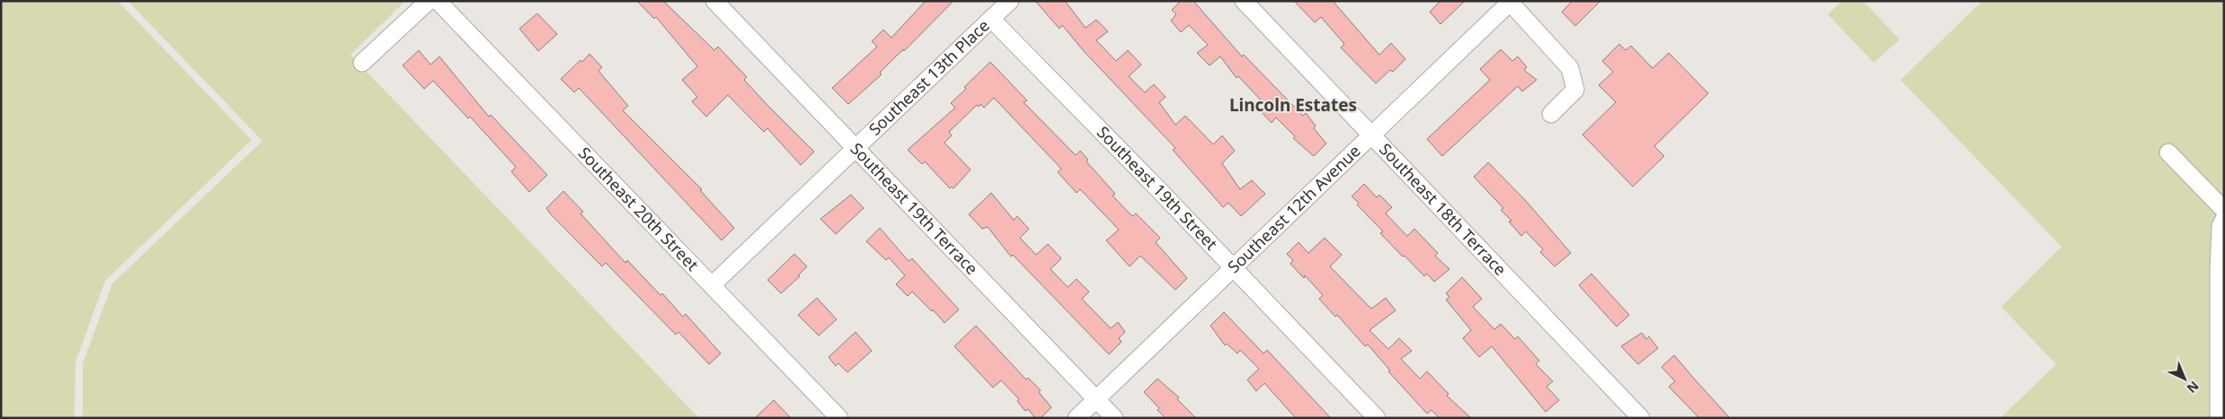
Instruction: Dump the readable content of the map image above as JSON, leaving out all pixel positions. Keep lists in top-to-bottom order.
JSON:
{
  "streets": {
    "street": [
      "Southeast 13th Place",
      "Southeast 19th Street",
      "Southeast 20th Street",
      "Southeast 19th Terrace",
      "Southeast 12th Avenue",
      "Southeast 18th Terrace"
    ]
  },
  "crossings": [
    ["Southeast 13th Place", "Southeast 19th Street"],
    ["Southeast 13th Place", "Southeast 20th Street"],
    ["Southeast 13th Place", "Southeast 19th Terrace"],
    ["Southeast 19th Street", "Southeast 12th Avenue"],
    ["Southeast 19th Terrace", "Southeast 12th Avenue"],
    ["Southeast 12th Avenue", "Southeast 18th Terrace"]
  ],
  "districts": ["Lincoln Estates"],
  "north": "bottom right"
}
